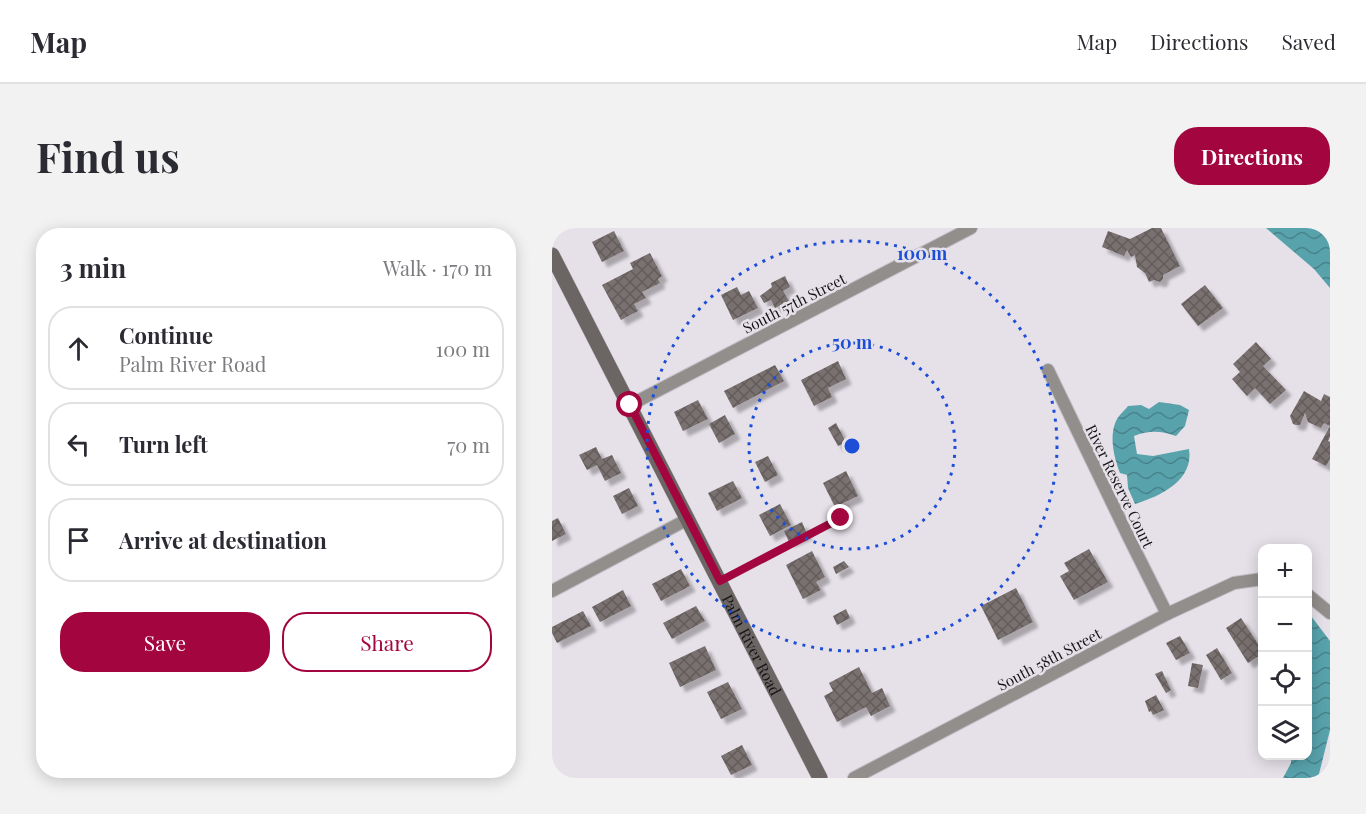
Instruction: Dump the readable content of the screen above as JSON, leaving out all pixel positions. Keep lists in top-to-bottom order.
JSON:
{
  "streets": {
    "street": [
      "South 57th Street",
      "River Reserve Court",
      "Palm River Road",
      "South 58th Street"
    ]
  },
  "crossings": [
    ["South 57th Street", "Palm River Road"],
    ["River Reserve Court", "South 58th Street"]
  ],
  "page": {
    "header": "Map",
    "nav": ["Map", "Directions", "Saved"],
    "buttons": [
      "Directions",
      ["Save", "Share"]
    ],
    "title": "Find us",
    "heading": ["3 min", "Walk · 170 m"],
    "list": [
      ["Continue", "Palm River Road", "100 m"],
      ["Turn left", "70 m"],
      "Arrive at destination"
    ],
    "map_buttons": ["+", "−"]
  },
  "rings": ["100 m", "50 m"]
}
